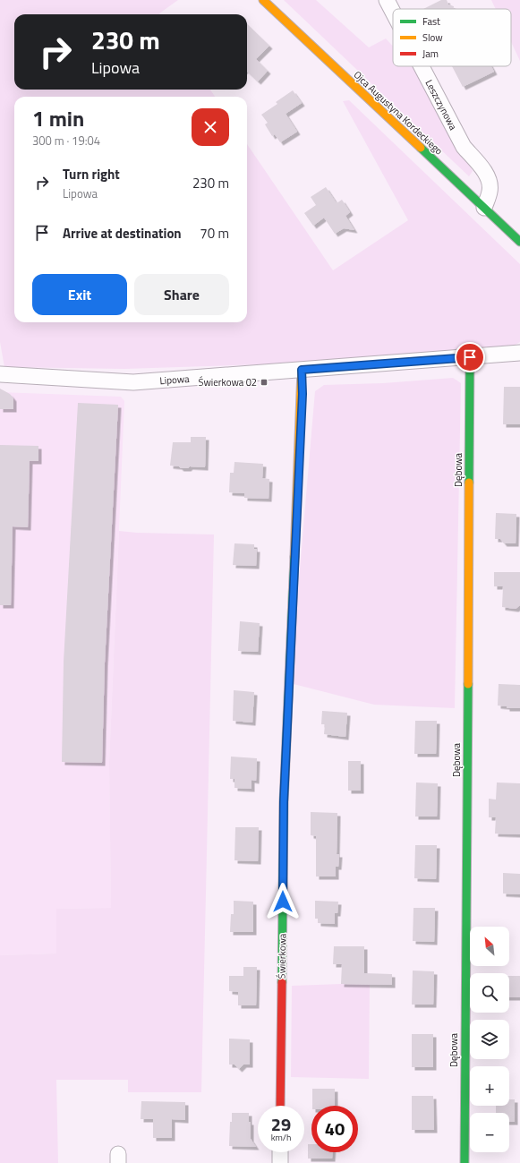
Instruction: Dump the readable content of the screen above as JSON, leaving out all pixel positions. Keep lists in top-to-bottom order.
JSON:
{
  "streets": {
    "street": [
      "Leszczynowa",
      "Ojca Augustyna Kordeckiego",
      "Lipowa",
      "Dębowa",
      "Świerkowa"
    ]
  },
  "crossings": [
    ["Leszczynowa", "Ojca Augustyna Kordeckiego"],
    ["Lipowa", "Dębowa"],
    ["Lipowa", "Świerkowa"]
  ],
  "places": {
    "transit": ["Świerkowa 02"]
  },
  "legend": ["Fast", "Slow", "Jam"],
  "north": "top left",
  "page": {
    "turn": ["230 m", "Lipowa"],
    "heading": ["1 min", "300 m · 19:04"],
    "list": [
      {
        "name": "Turn right",
        "note": "Lipowa",
        "value": "230 m"
      },
      {
        "name": "Arrive at destination",
        "value": "70 m"
      }
    ],
    "buttons": ["Exit", "Share"],
    "map_buttons": ["+", "−"],
    "speed": "29 km/h",
    "limit": "40"
  }
}
